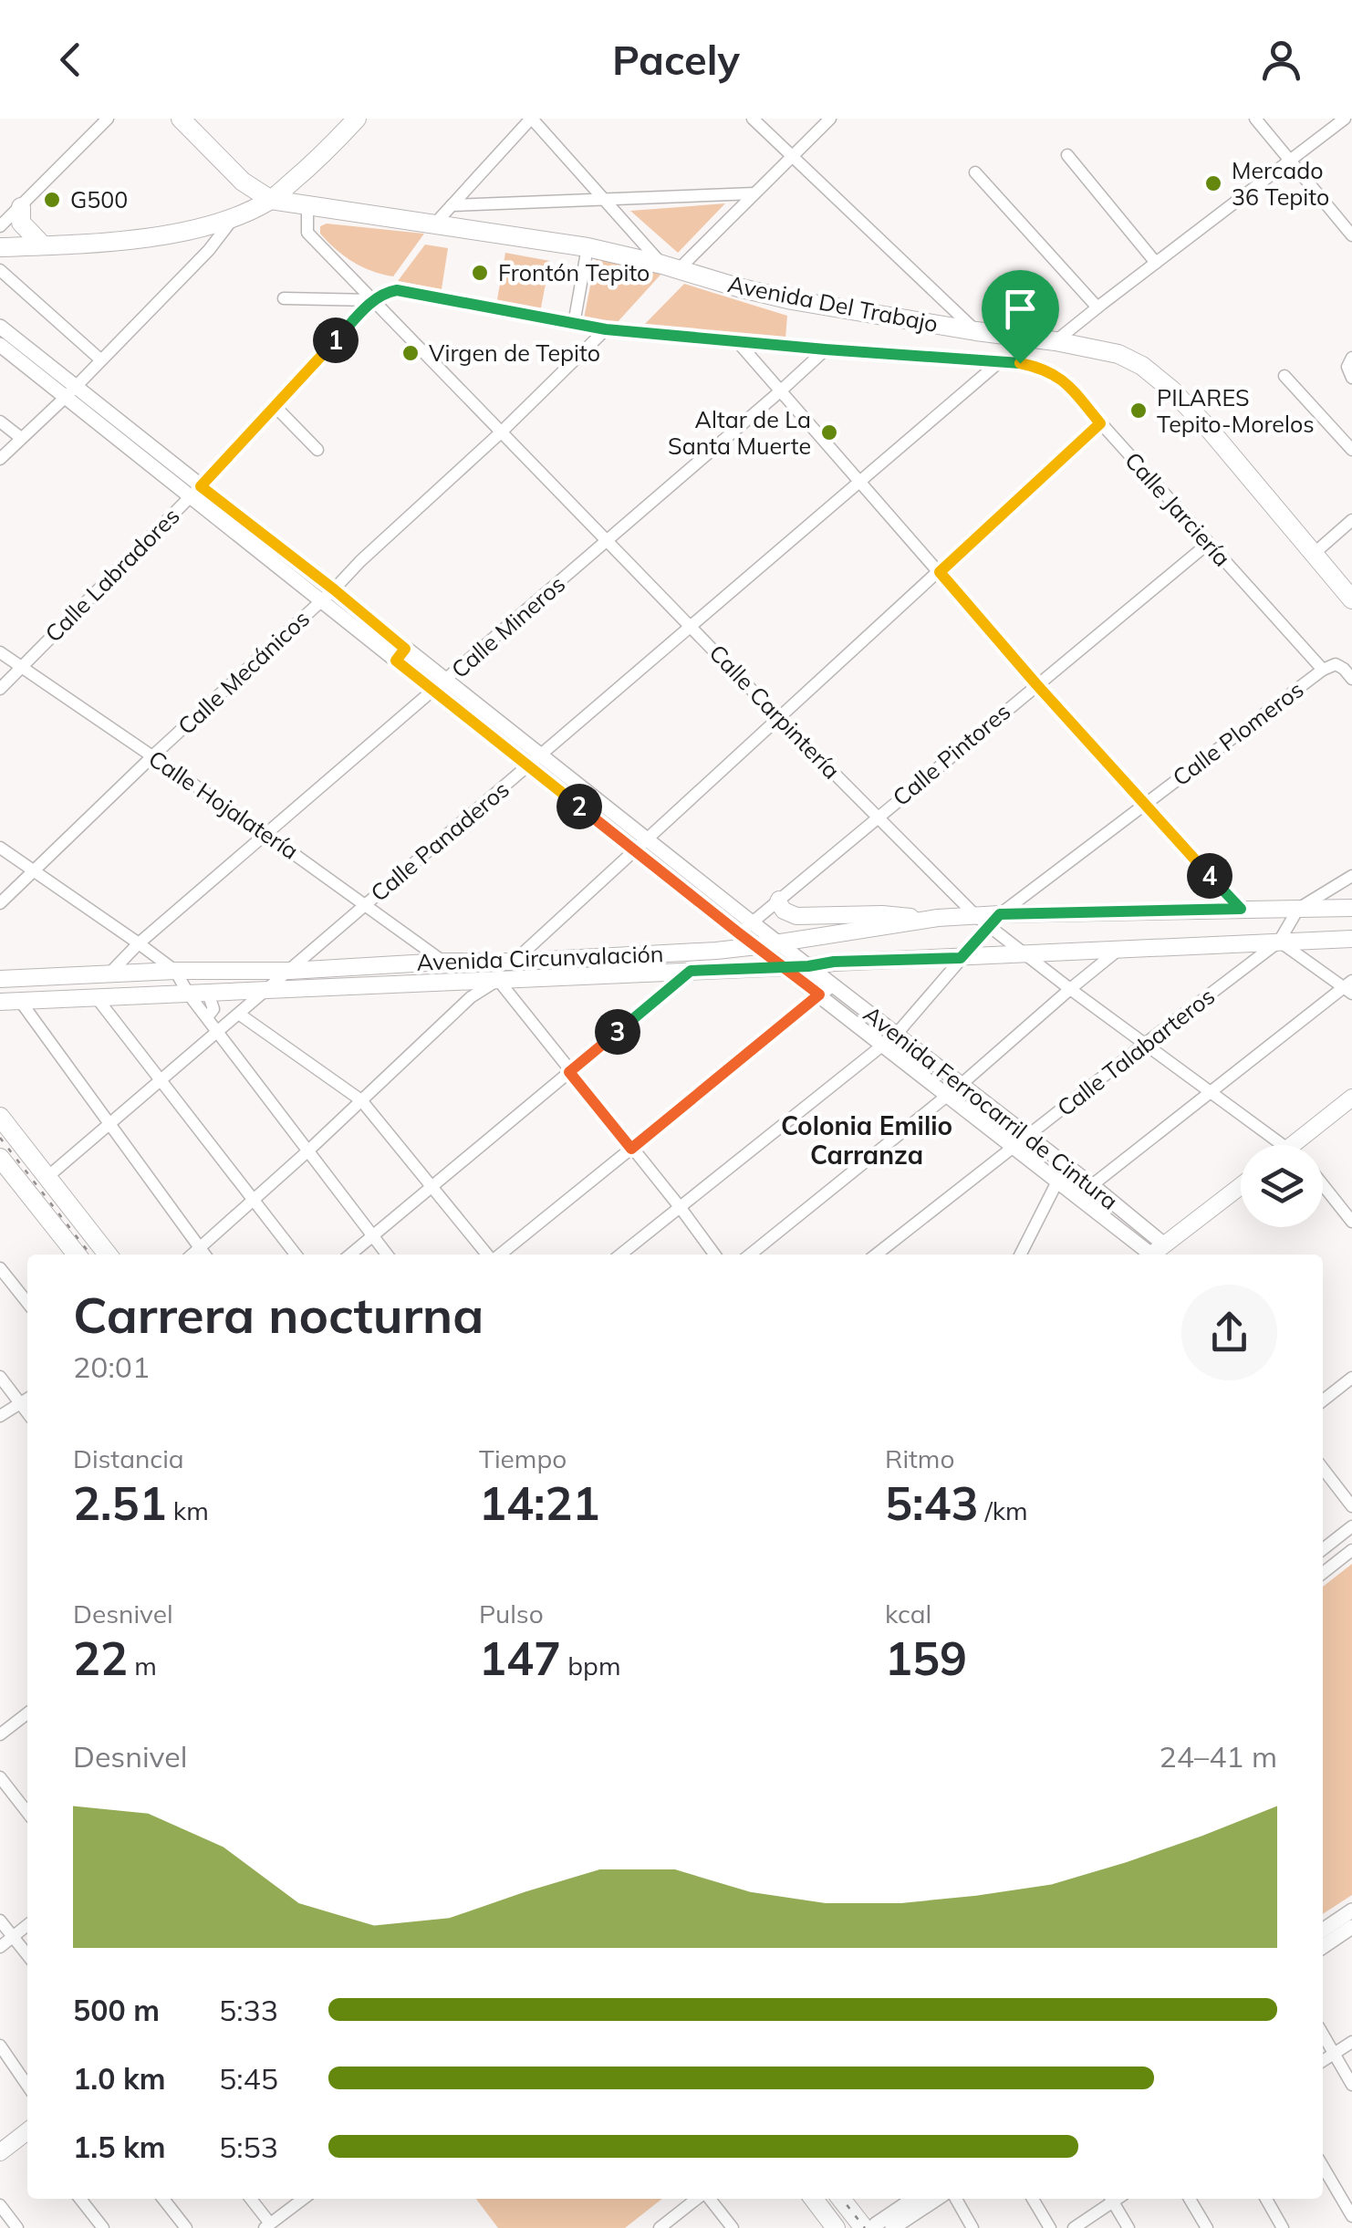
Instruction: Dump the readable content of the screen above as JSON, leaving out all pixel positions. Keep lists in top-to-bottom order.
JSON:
{
  "streets": {
    "main road": ["Avenida Del Trabajo", "Avenida Circunvalación"],
    "street": [
      "Calle Jarciería",
      "Calle Labradores",
      "Calle Mineros",
      "Calle Mecánicos",
      "Calle Carpintería",
      "Calle Plomeros",
      "Calle Pintores",
      "Calle Hojalatería",
      "Calle Panaderos",
      "Calle Talabarteros",
      "Avenida Ferrocarril de Cintura"
    ]
  },
  "crossings": [
    ["Avenida Del Trabajo", "Calle Carpintería"],
    ["Calle Jarciería", "Calle Labradores"],
    ["Calle Jarciería", "Calle Mineros"],
    ["Calle Jarciería", "Calle Mecánicos"],
    ["Calle Jarciería", "Calle Carpintería"],
    ["Calle Jarciería", "Calle Plomeros"],
    ["Calle Jarciería", "Calle Pintores"],
    ["Calle Jarciería", "Calle Panaderos"],
    ["Calle Labradores", "Calle Carpintería"],
    ["Calle Labradores", "Calle Hojalatería"],
    ["Calle Labradores", "Avenida Ferrocarril de Cintura"],
    ["Calle Mineros", "Calle Carpintería"],
    ["Calle Mineros", "Calle Hojalatería"],
    ["Calle Mineros", "Avenida Circunvalación"],
    ["Calle Mineros", "Avenida Ferrocarril de Cintura"],
    ["Calle Mecánicos", "Calle Carpintería"],
    ["Calle Mecánicos", "Calle Hojalatería"],
    ["Calle Mecánicos", "Avenida Ferrocarril de Cintura"],
    ["Calle Carpintería", "Calle Plomeros"],
    ["Calle Carpintería", "Calle Pintores"],
    ["Calle Carpintería", "Calle Panaderos"],
    ["Calle Carpintería", "Avenida Circunvalación"],
    ["Calle Carpintería", "Calle Talabarteros"],
    ["Calle Plomeros", "Avenida Circunvalación"],
    ["Calle Plomeros", "Avenida Ferrocarril de Cintura"],
    ["Calle Pintores", "Avenida Ferrocarril de Cintura"],
    ["Calle Hojalatería", "Calle Panaderos"],
    ["Calle Hojalatería", "Avenida Circunvalación"],
    ["Calle Panaderos", "Avenida Circunvalación"],
    ["Calle Panaderos", "Avenida Ferrocarril de Cintura"],
    ["Avenida Circunvalación", "Calle Talabarteros"],
    ["Avenida Circunvalación", "Avenida Ferrocarril de Cintura"],
    ["Calle Talabarteros", "Avenida Ferrocarril de Cintura"]
  ],
  "districts": ["Colonia Emilio Carranza"],
  "places": [
    "Mercado 36 Tepito",
    "G500",
    "Frontón Tepito",
    "Virgen de Tepito",
    "PILARES Tepito-Morelos",
    "Altar de La Santa Muerte"
  ],
  "page": {
    "header": "Pacely",
    "pins": [
      "1",
      "2",
      "4",
      "3"
    ],
    "heading": ["Carrera nocturna", "20:01"],
    "stats": [
      ["Distancia", "2.51 km"],
      ["Tiempo", "14:21"],
      ["Ritmo", "5:43 /km"],
      ["Desnivel", "22 m"],
      ["Pulso", "147 bpm"],
      ["kcal", "159"]
    ],
    "chart": ["Desnivel", "24–41 m"],
    "list": [
      {
        "name": "500 m",
        "note": "5:33"
      },
      {
        "name": "1.0 km",
        "note": "5:45"
      },
      {
        "name": "1.5 km",
        "note": "5:53"
      }
    ]
  }
}
